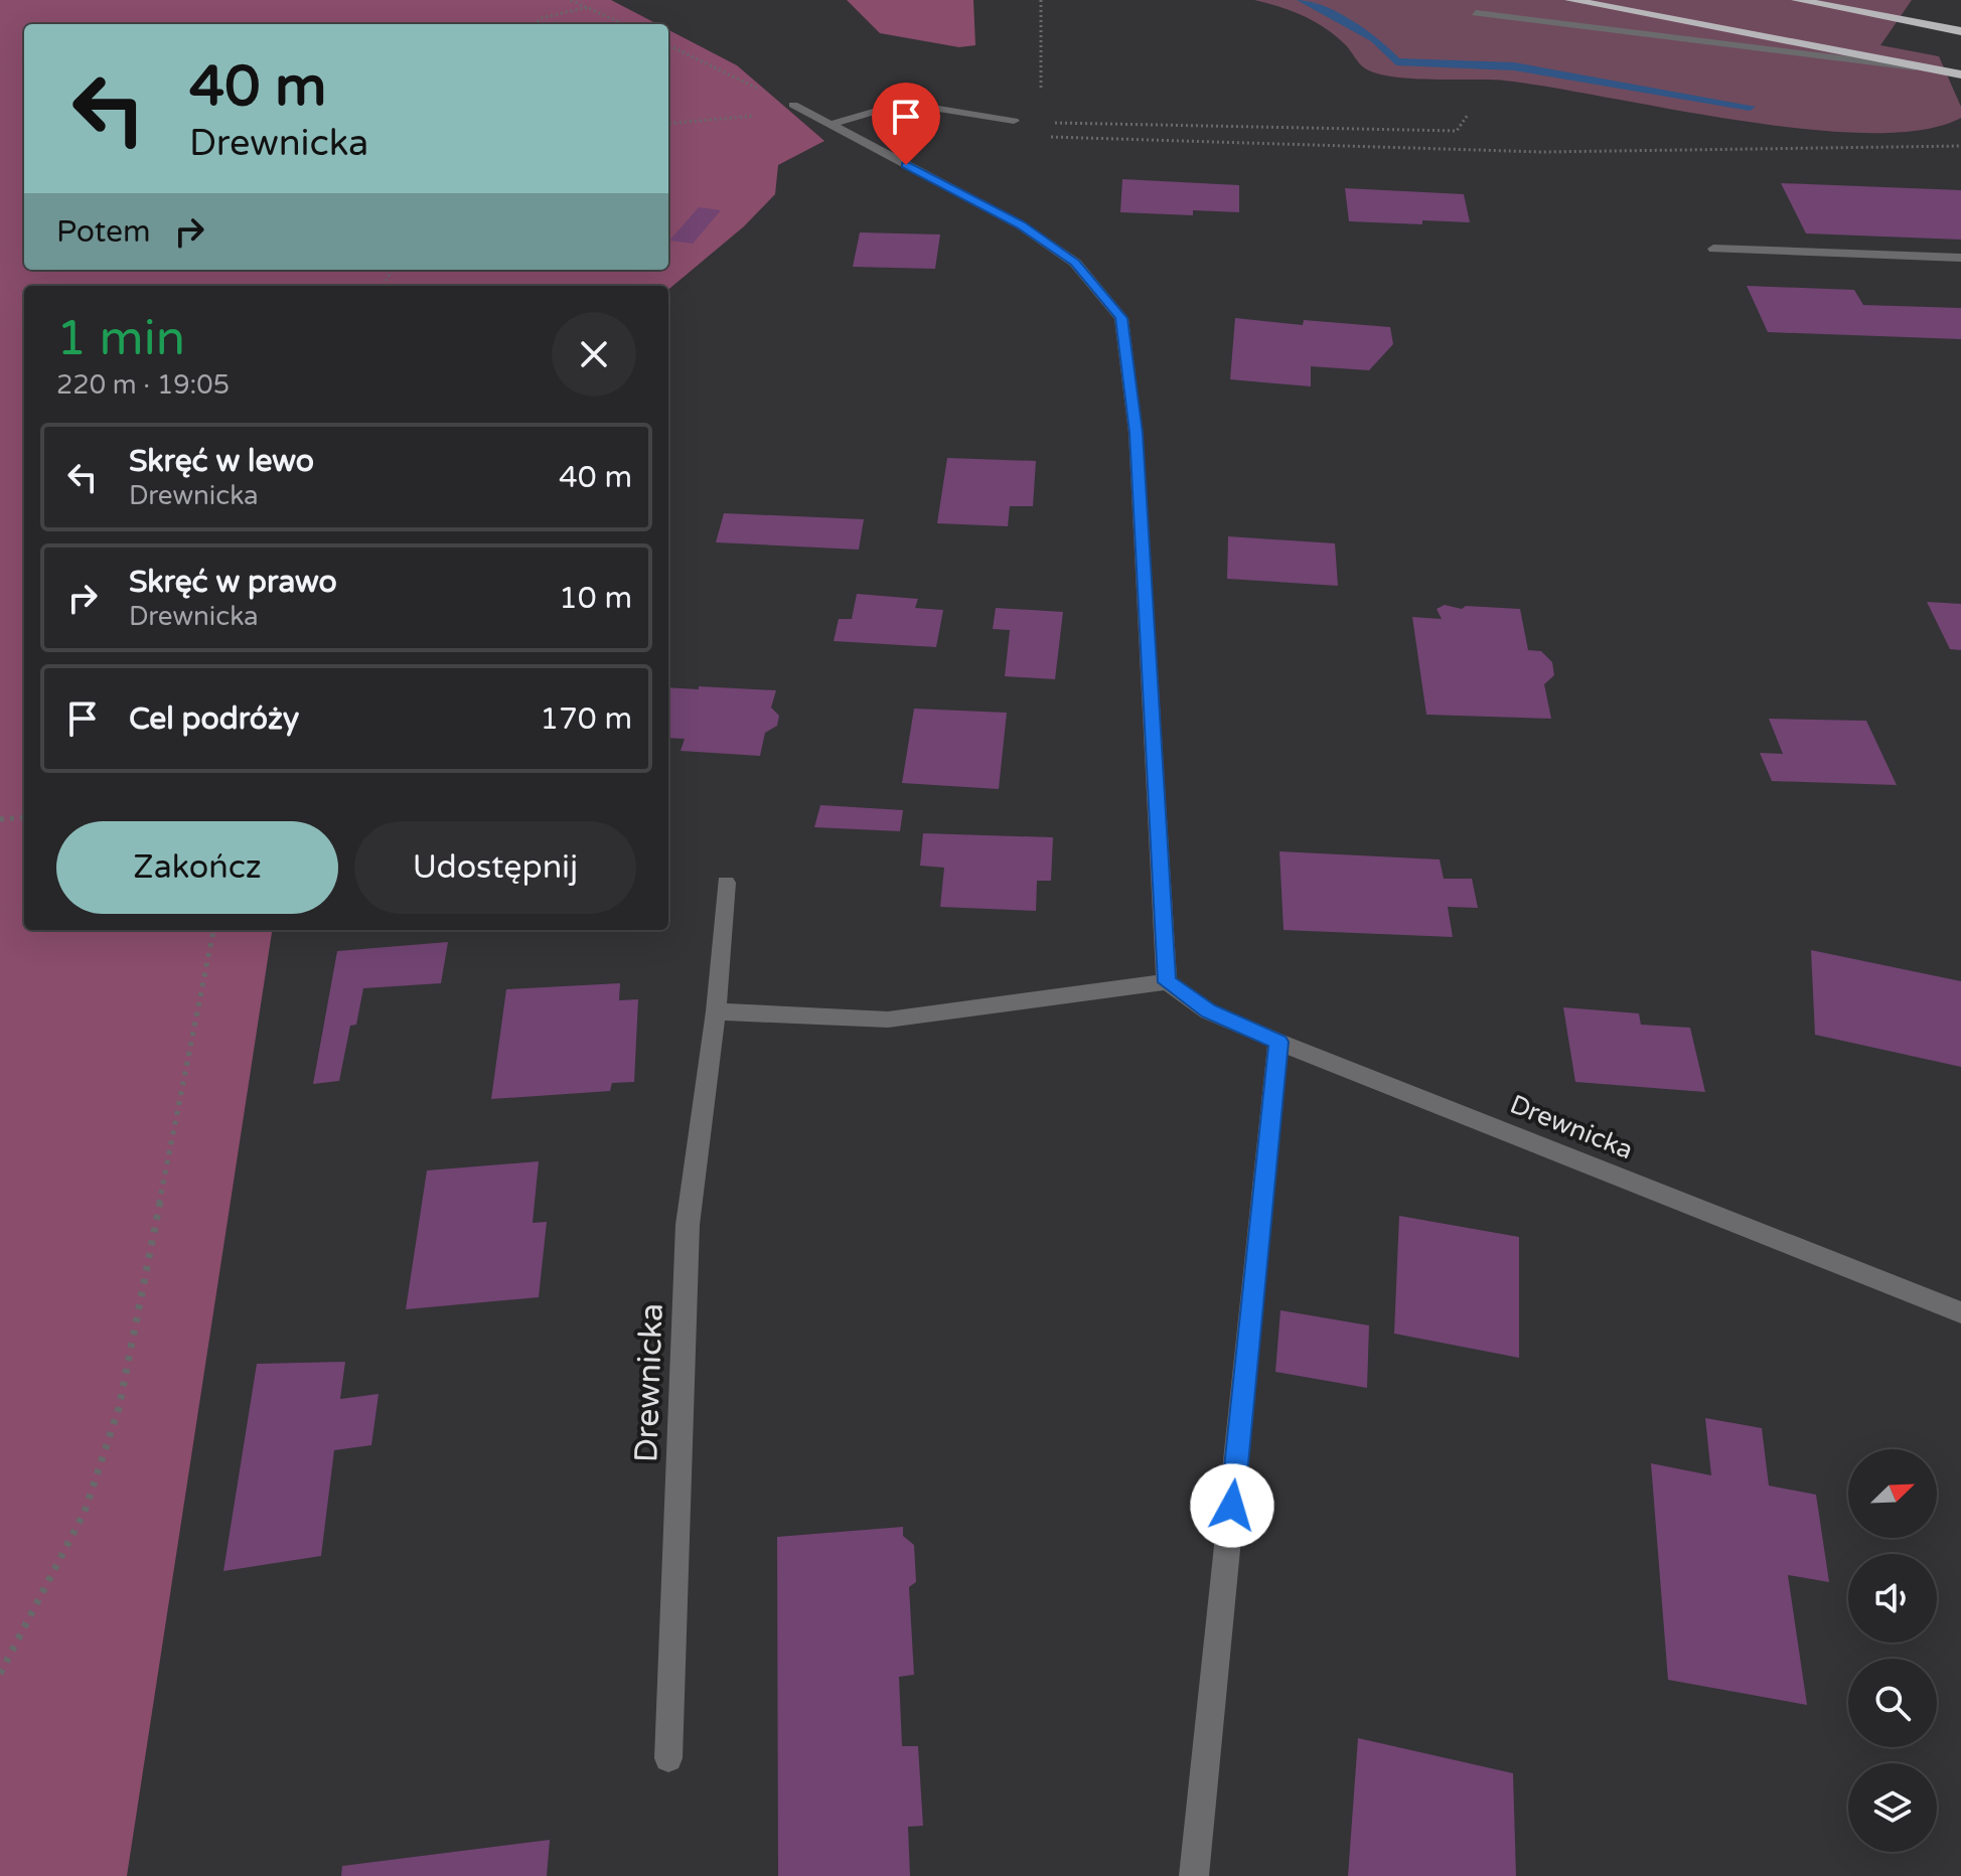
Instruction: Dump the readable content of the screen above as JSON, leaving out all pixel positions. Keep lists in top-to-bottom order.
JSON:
{
  "streets": {
    "street": ["Drewnicka"]
  },
  "north": "top right",
  "page": {
    "turn": ["40 m", "Drewnicka"],
    "then": "Potem",
    "heading": ["1 min", "220 m · 19:05"],
    "list": [
      {
        "name": "Skręć w lewo",
        "note": "Drewnicka",
        "value": "40 m"
      },
      {
        "name": "Skręć w prawo",
        "note": "Drewnicka",
        "value": "10 m"
      },
      {
        "name": "Cel podróży",
        "value": "170 m"
      }
    ],
    "buttons": ["Zakończ", "Udostępnij"]
  }
}
